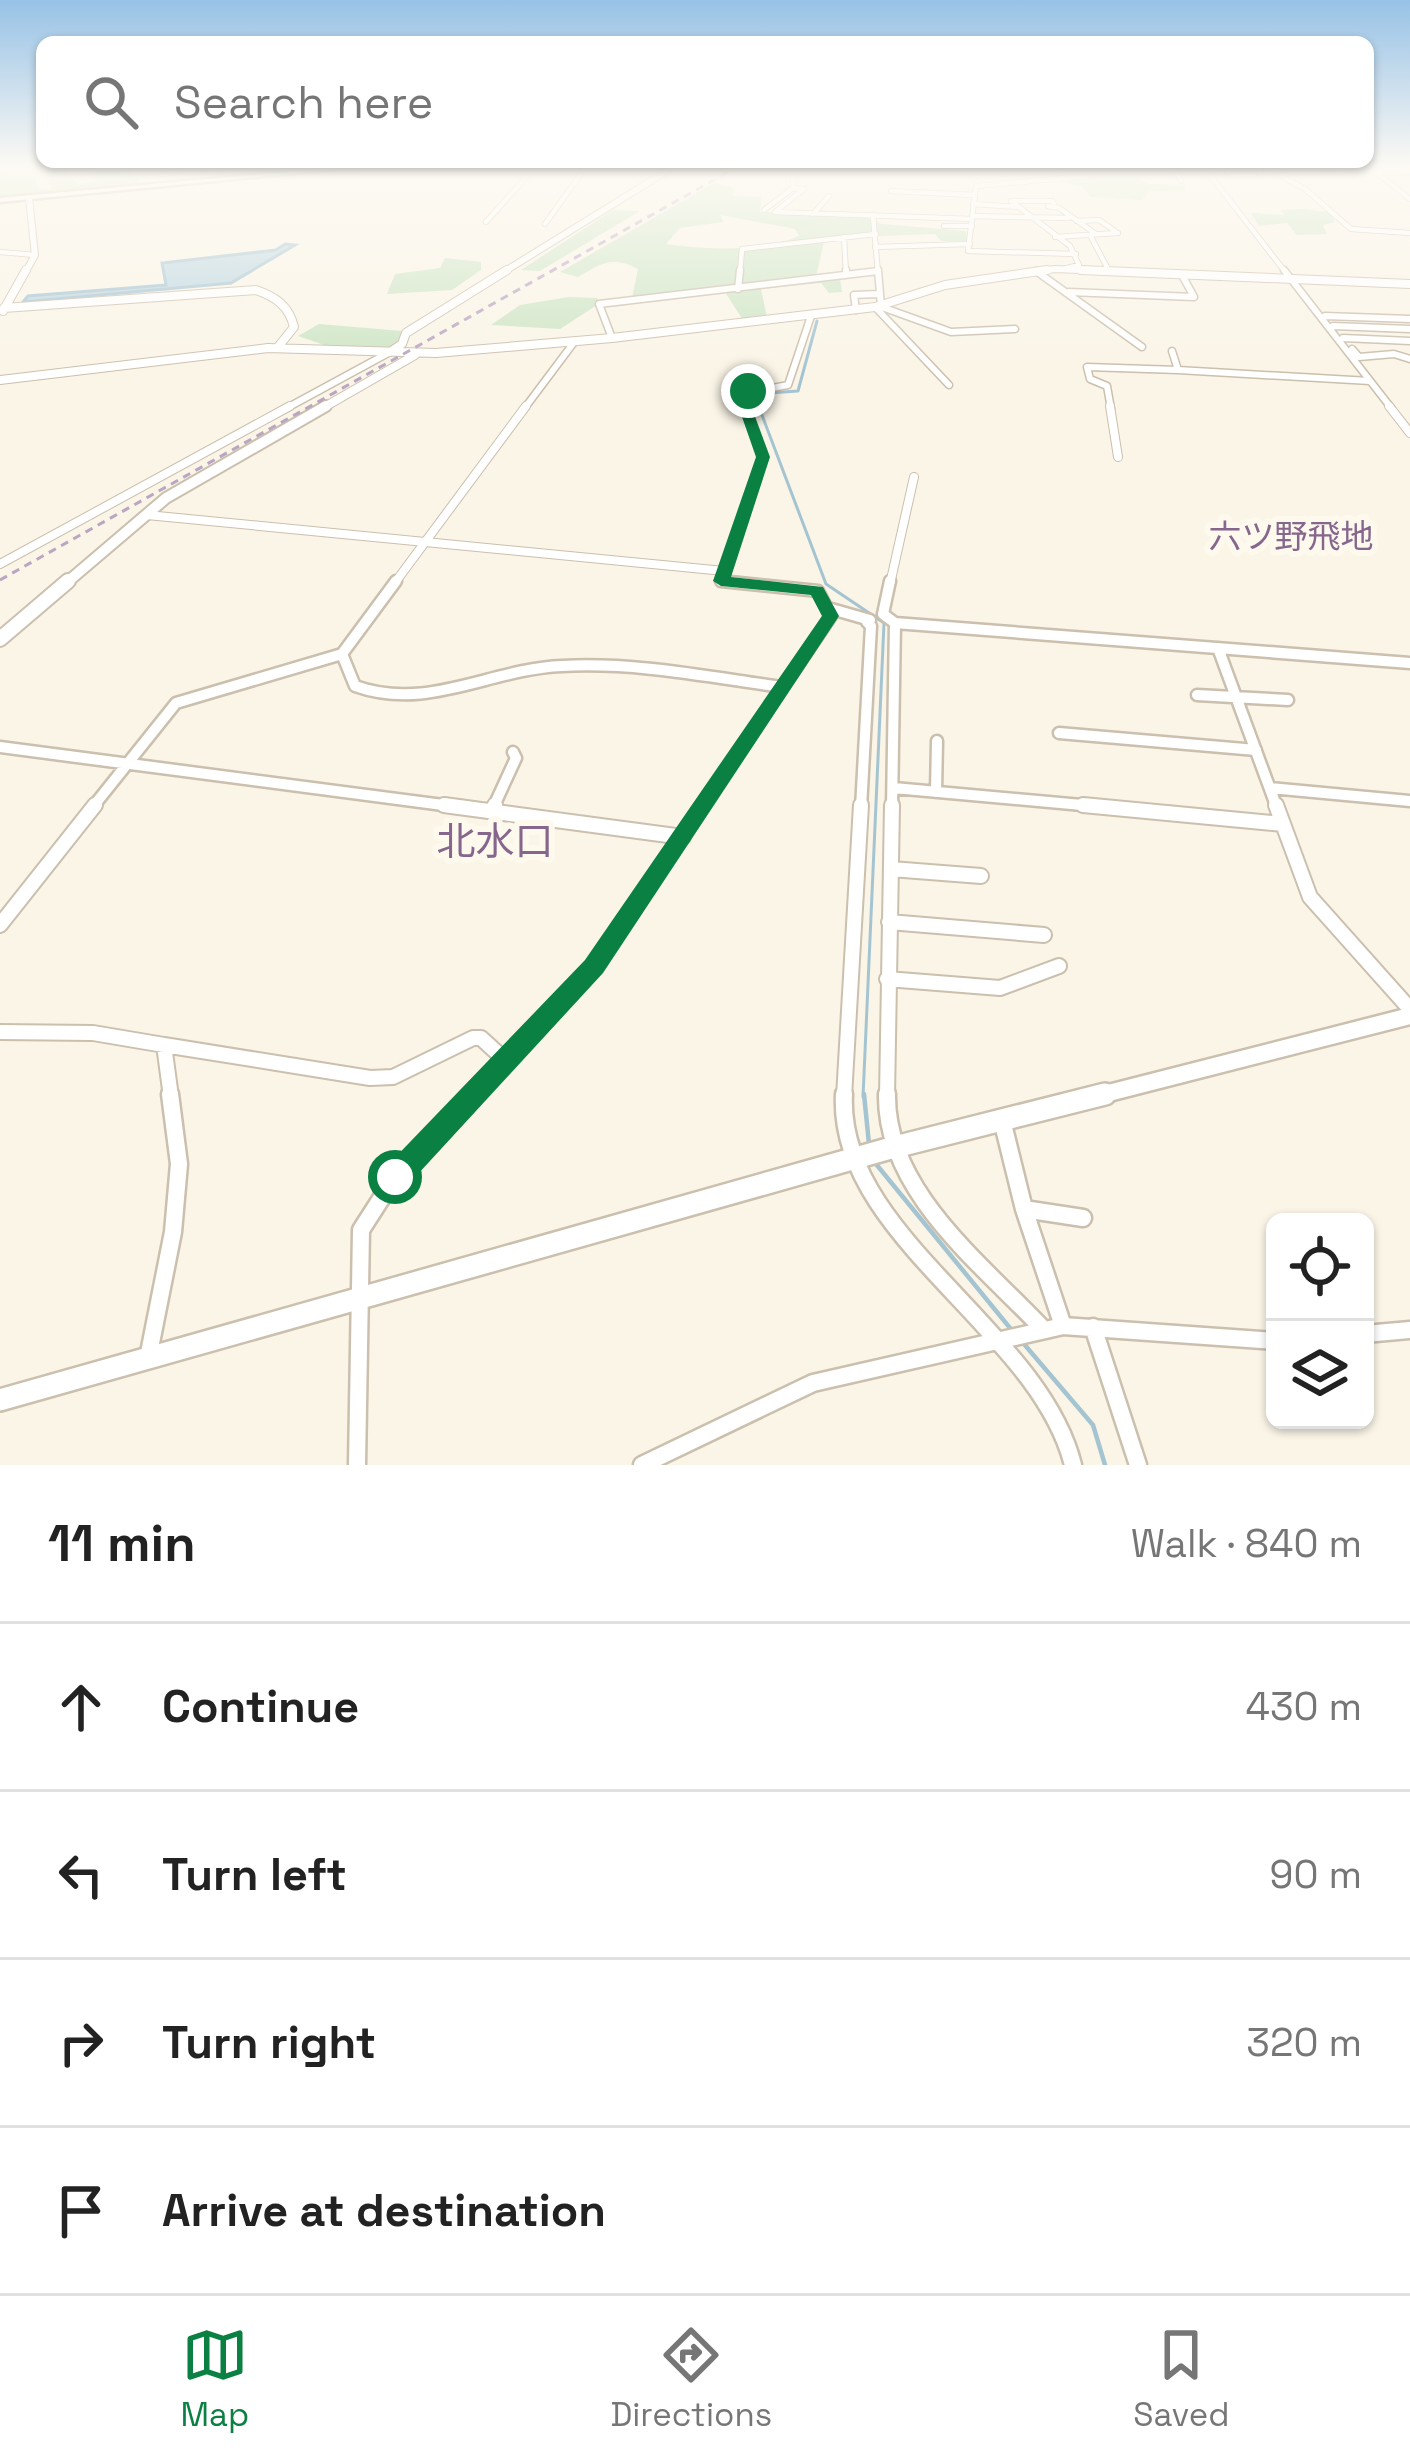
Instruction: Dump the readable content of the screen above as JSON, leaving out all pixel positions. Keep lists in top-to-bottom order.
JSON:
{
  "districts": ["六ツ野飛地", "北水口"],
  "page": {
    "search": "Search here",
    "heading": ["11 min", "Walk · 840 m"],
    "list": [
      ["Continue", "430 m"],
      ["Turn left", "90 m"],
      ["Turn right", "320 m"],
      "Arrive at destination"
    ],
    "nav": ["Map", "Directions", "Saved"]
  }
}
